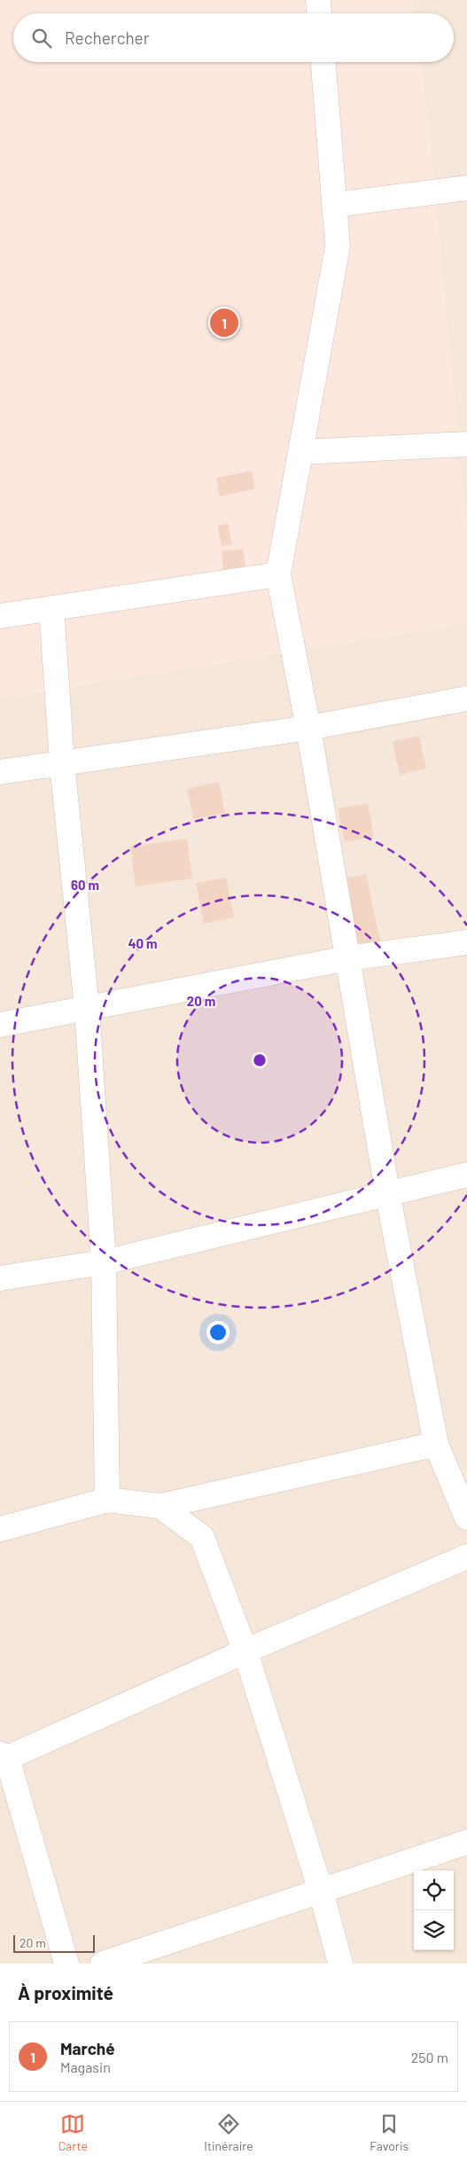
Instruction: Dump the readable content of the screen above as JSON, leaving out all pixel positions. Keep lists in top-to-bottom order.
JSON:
{
  "scale_bar": "20 m",
  "page": {
    "search": "Rechercher",
    "pins": "1",
    "scale": "20 m",
    "heading": "À proximité",
    "list": [
      {
        "mark": "1",
        "name": "Marché",
        "note": "Magasin",
        "value": "250 m"
      }
    ],
    "nav": ["Carte", "Itinéraire", "Favoris"]
  },
  "rings": ["60 m", "40 m", "20 m"]
}
